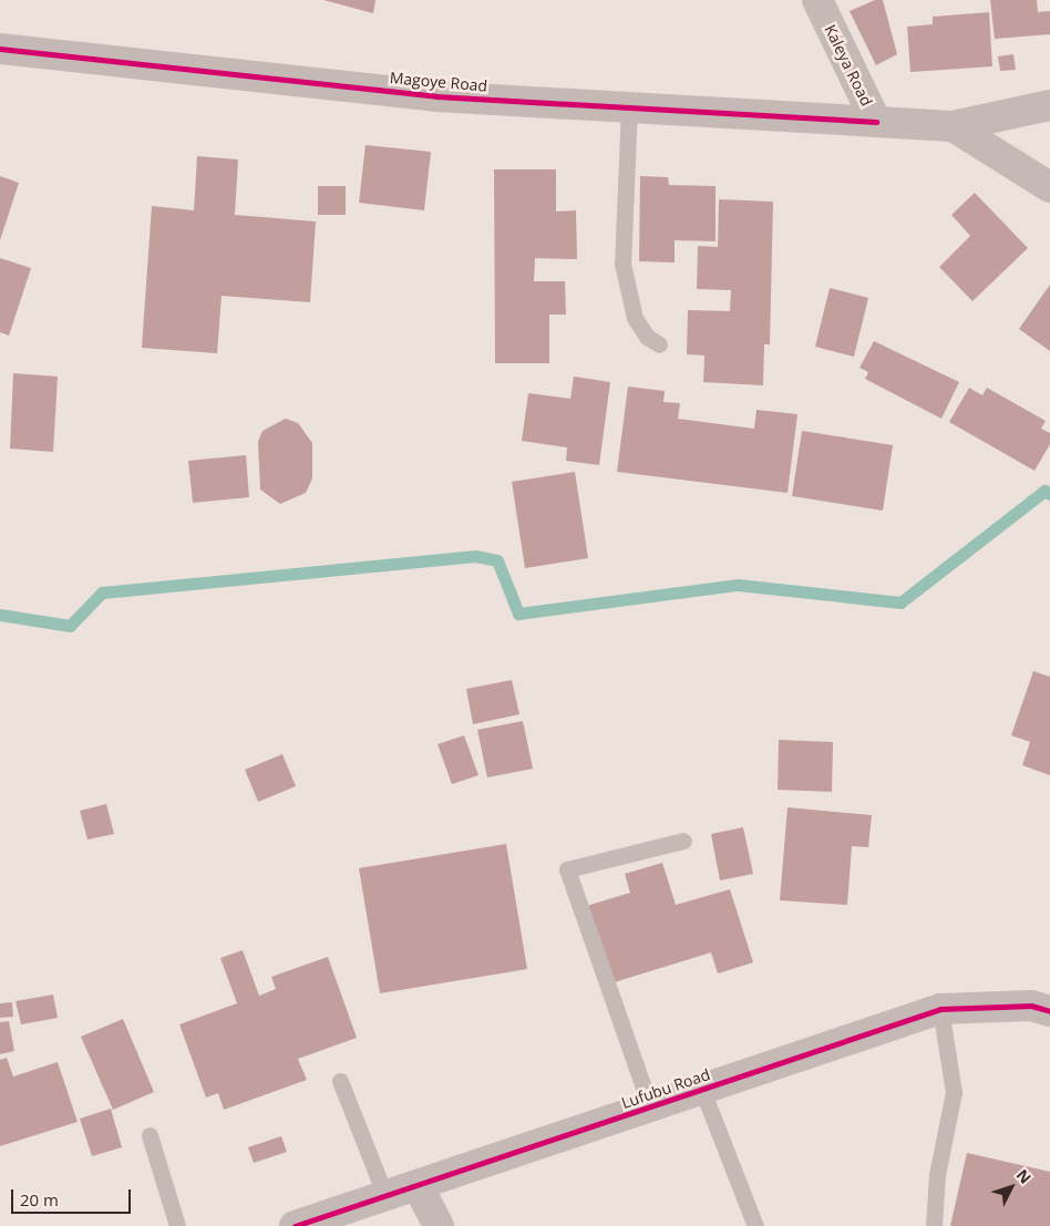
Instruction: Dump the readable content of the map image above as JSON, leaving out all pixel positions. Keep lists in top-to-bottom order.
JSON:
{
  "streets": {
    "street": ["Kaleya Road", "Magoye Road", "Lufubu Road"]
  },
  "crossings": [
    ["Kaleya Road", "Magoye Road"]
  ],
  "scale_bar": "20 m",
  "north": "top right"
}
